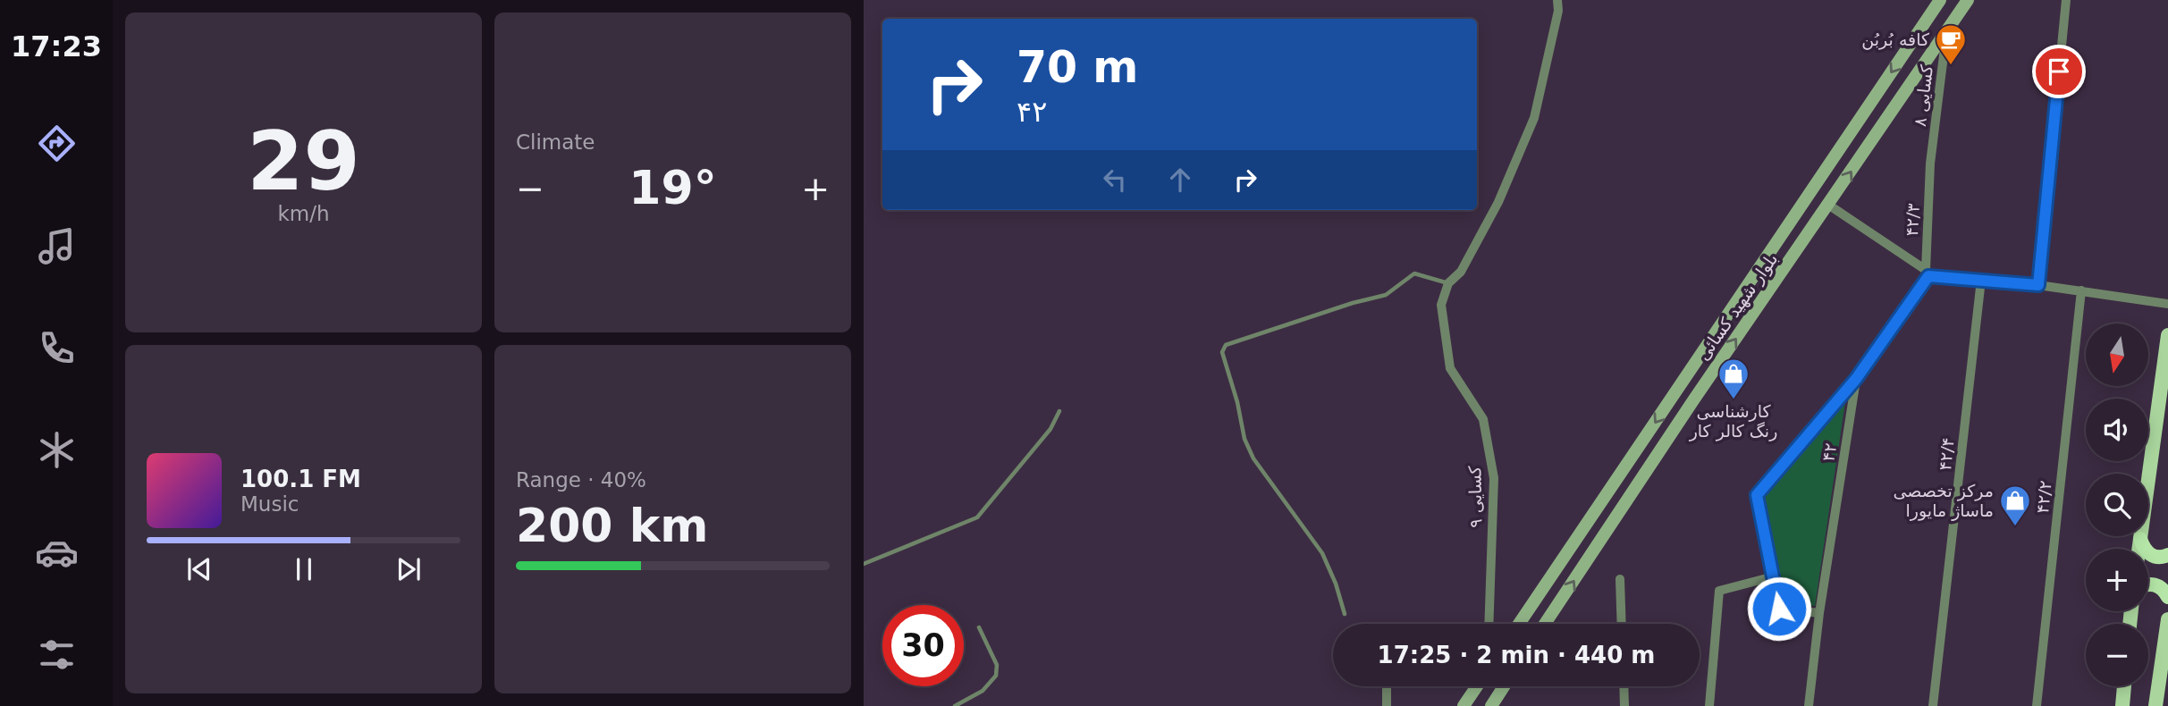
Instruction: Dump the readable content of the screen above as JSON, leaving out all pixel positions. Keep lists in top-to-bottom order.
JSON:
{
  "streets": {
    "main road": ["بلوار شهید کسائی"],
    "street": [
      "۸ کسایی",
      "۴۲/۳",
      "۴۲",
      "۴۲/۴",
      "۹ کسایی",
      "۴۲/۲"
    ]
  },
  "crossings": [
    ["۸ کسایی", "۴۲/۳"],
    ["۸ کسایی", "بلوار شهید کسائی"]
  ],
  "places": {
    "cafe": ["کافه بُربُن"],
    "shop": ["کارشناسی رنگ کالر کار", "مرکز تخصصی ماساژ مایورا"]
  },
  "north": "bottom",
  "page": {
    "tabs": "17:23",
    "tile": [
      ["29", "km/h"],
      "Climate",
      ["Range · 40%", "200 km"]
    ],
    "turn": ["70 m", "۴۲"],
    "heat": ["−", "19°", "+"],
    "map_buttons": ["+", "−"],
    "song": ["100.1 FM", "Music"],
    "limit": "30",
    "trip": "17:25 · 2 min · 440 m"
  }
}
